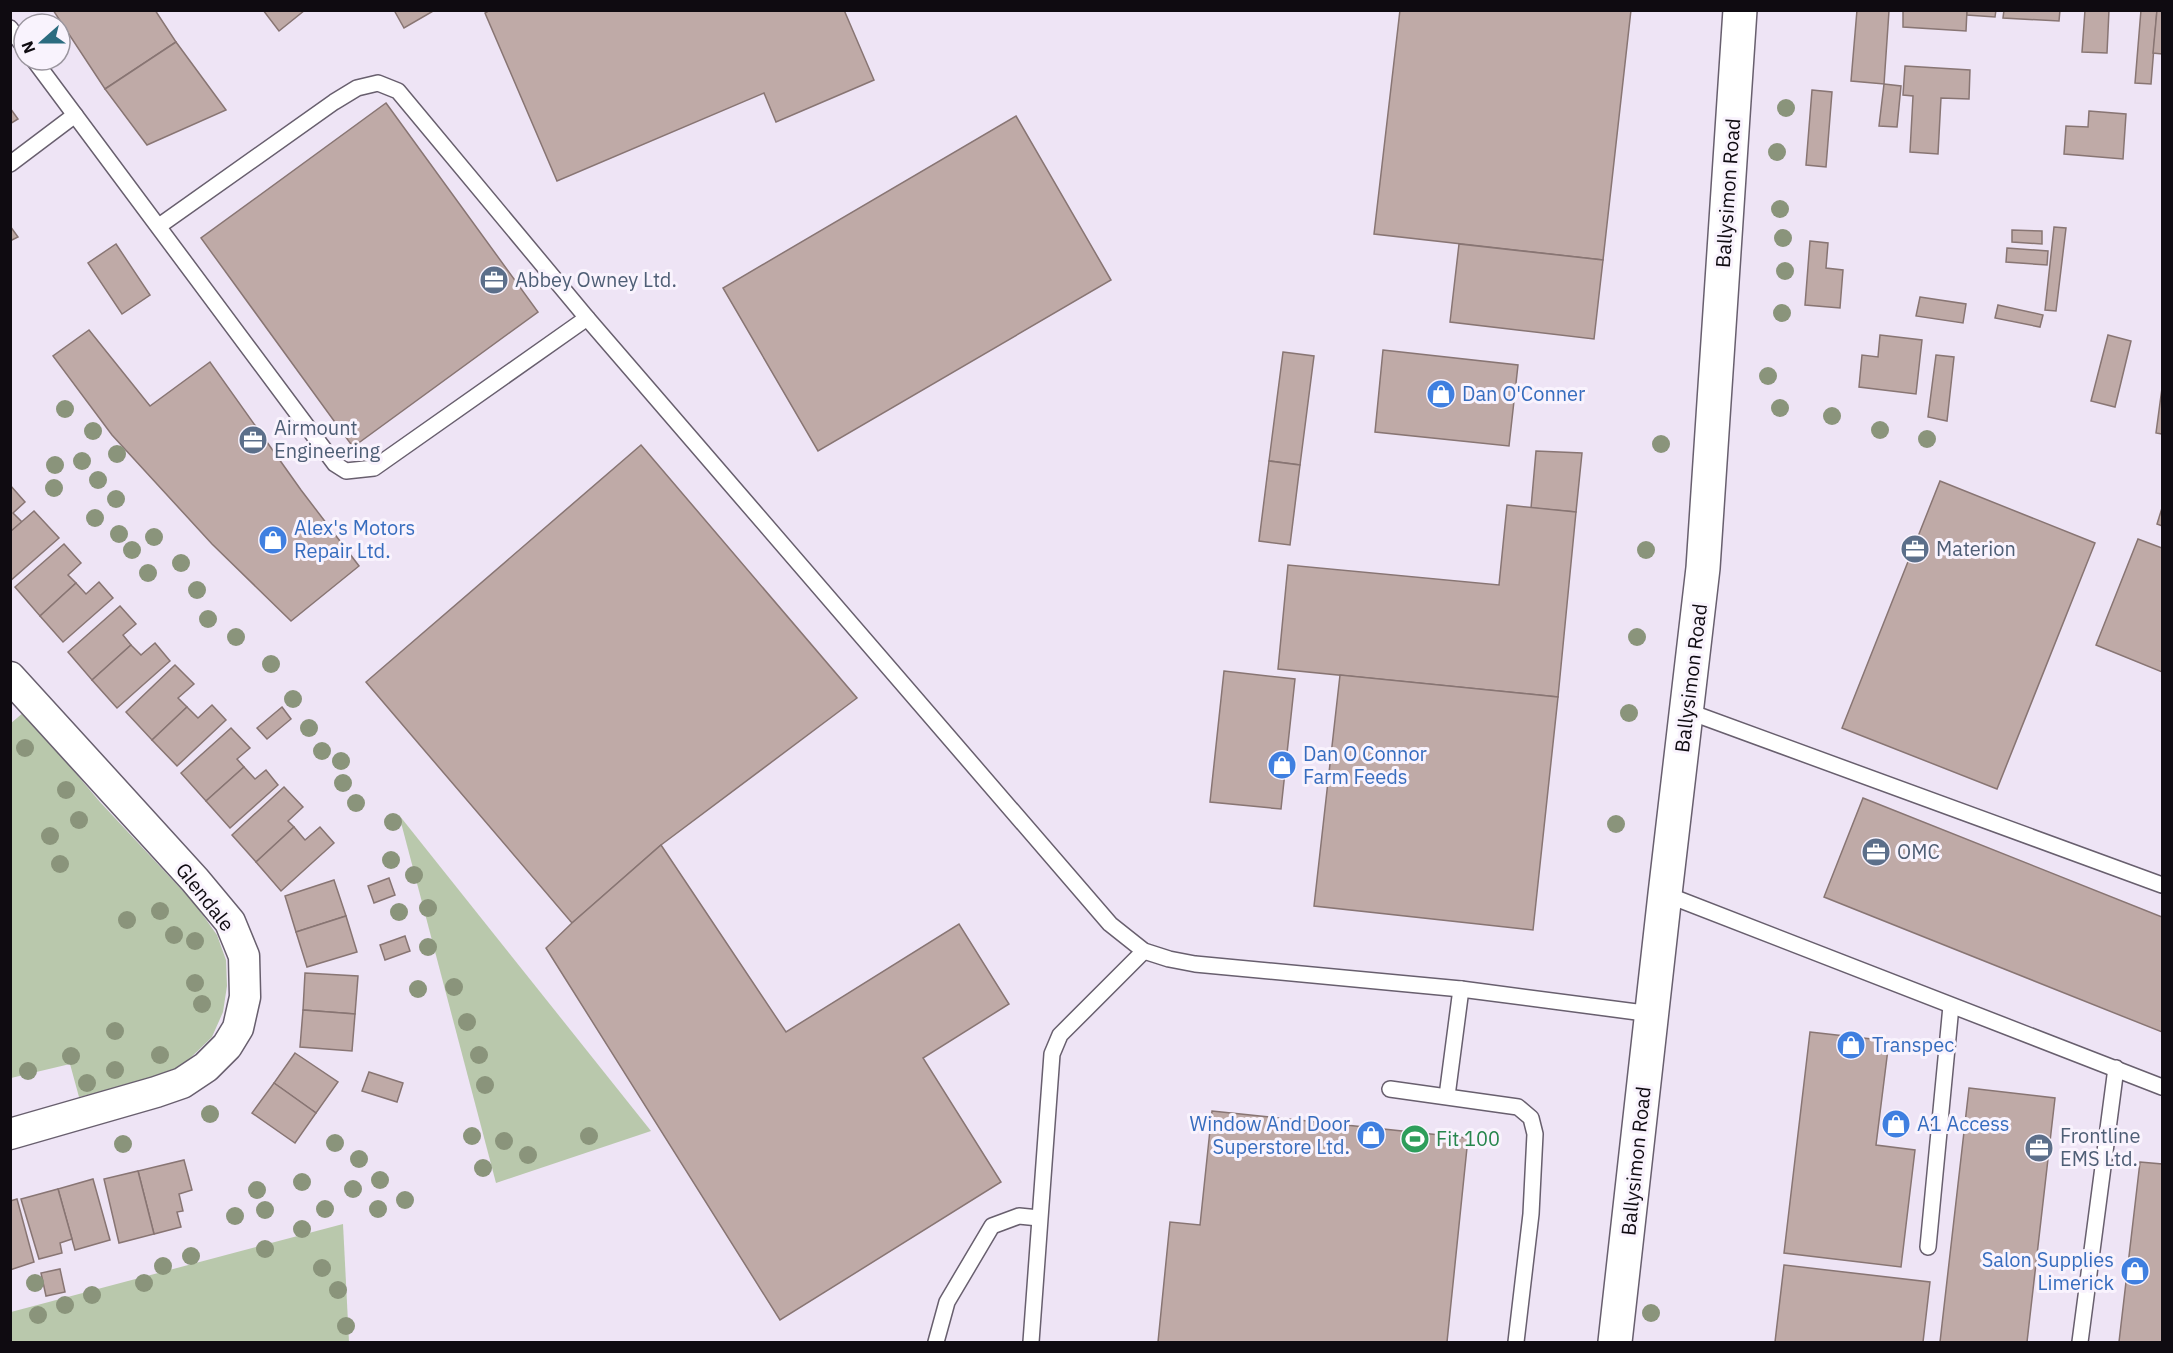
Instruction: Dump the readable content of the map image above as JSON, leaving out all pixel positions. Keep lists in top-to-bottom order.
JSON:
{
  "streets": {
    "main road": ["Ballysimon Road"],
    "street": ["Glendale"]
  },
  "places": {
    "office": [
      "Abbey Owney Ltd.",
      "Airmount Engineering",
      "Materion",
      "OMC",
      "Frontline EMS Ltd."
    ],
    "shop": [
      "Dan O'Conner",
      "Alex's Motors Repair Ltd.",
      "Dan O Connor Farm Feeds",
      "Transpec",
      "A1 Access",
      "Window And Door Superstore Ltd.",
      "Salon Supplies Limerick"
    ],
    "sports": ["Fit 100"]
  },
  "north": "left"
}
